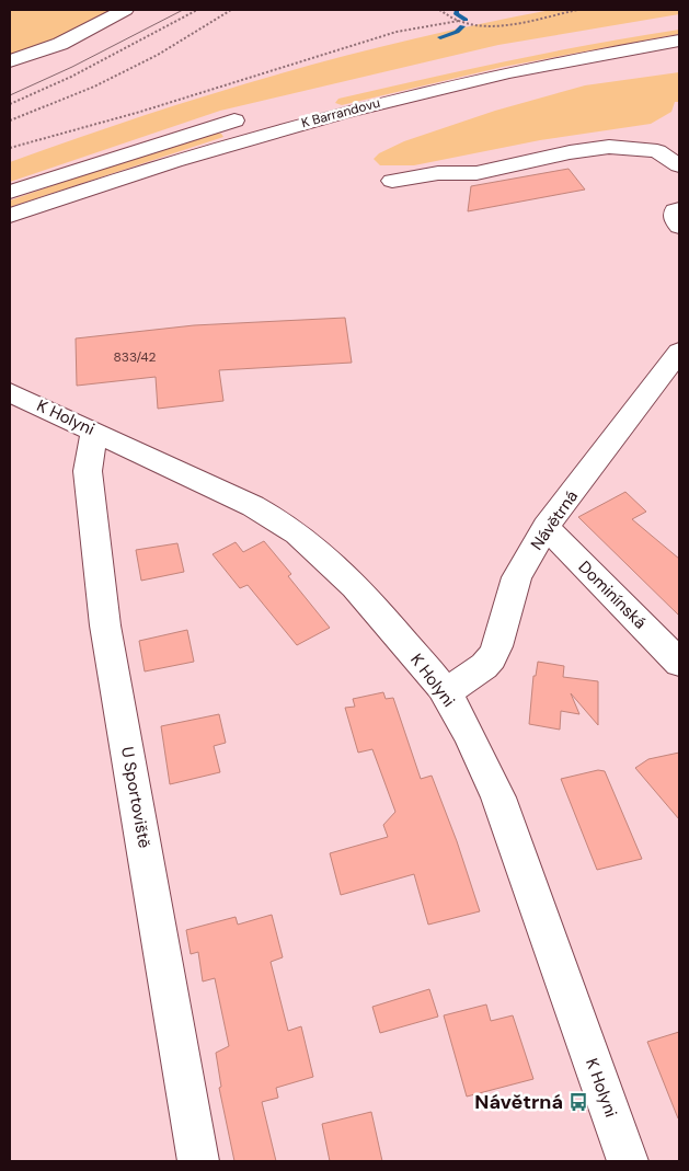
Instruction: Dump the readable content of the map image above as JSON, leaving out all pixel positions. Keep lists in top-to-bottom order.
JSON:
{
  "streets": {
    "street": [
      "K Barrandovu",
      "K Holyni",
      "Návětrná",
      "Dominínská",
      "U Sportoviště"
    ]
  },
  "crossings": [
    ["K Holyni", "Návětrná"],
    ["K Holyni", "U Sportoviště"],
    ["Návětrná", "Dominínská"]
  ],
  "places": {
    "bus stop": ["Návětrná"]
  },
  "house_numbers": ["833/42"]
}
